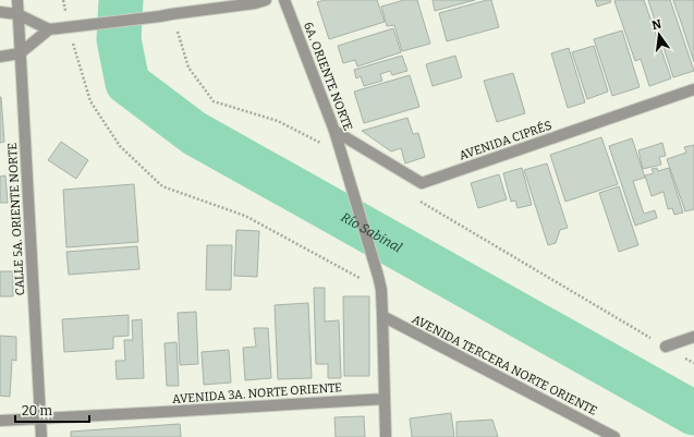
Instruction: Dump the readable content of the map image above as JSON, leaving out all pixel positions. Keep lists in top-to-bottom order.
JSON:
{
  "streets": {
    "street": [
      "6A. ORIENTE NORTE",
      "AVENIDA CIPRÉS",
      "CALLE 5A. ORIENTE NORTE",
      "AVENIDA TERCERA NORTE ORIENTE",
      "AVENIDA 3A. NORTE ORIENTE"
    ]
  },
  "crossings": [
    ["6A. ORIENTE NORTE", "AVENIDA CIPRÉS"],
    ["6A. ORIENTE NORTE", "AVENIDA TERCERA NORTE ORIENTE"],
    ["6A. ORIENTE NORTE", "AVENIDA 3A. NORTE ORIENTE"],
    ["CALLE 5A. ORIENTE NORTE", "AVENIDA 3A. NORTE ORIENTE"]
  ],
  "water": ["Río Sabinal"],
  "scale_bar": "20 m",
  "north": "top"
}
